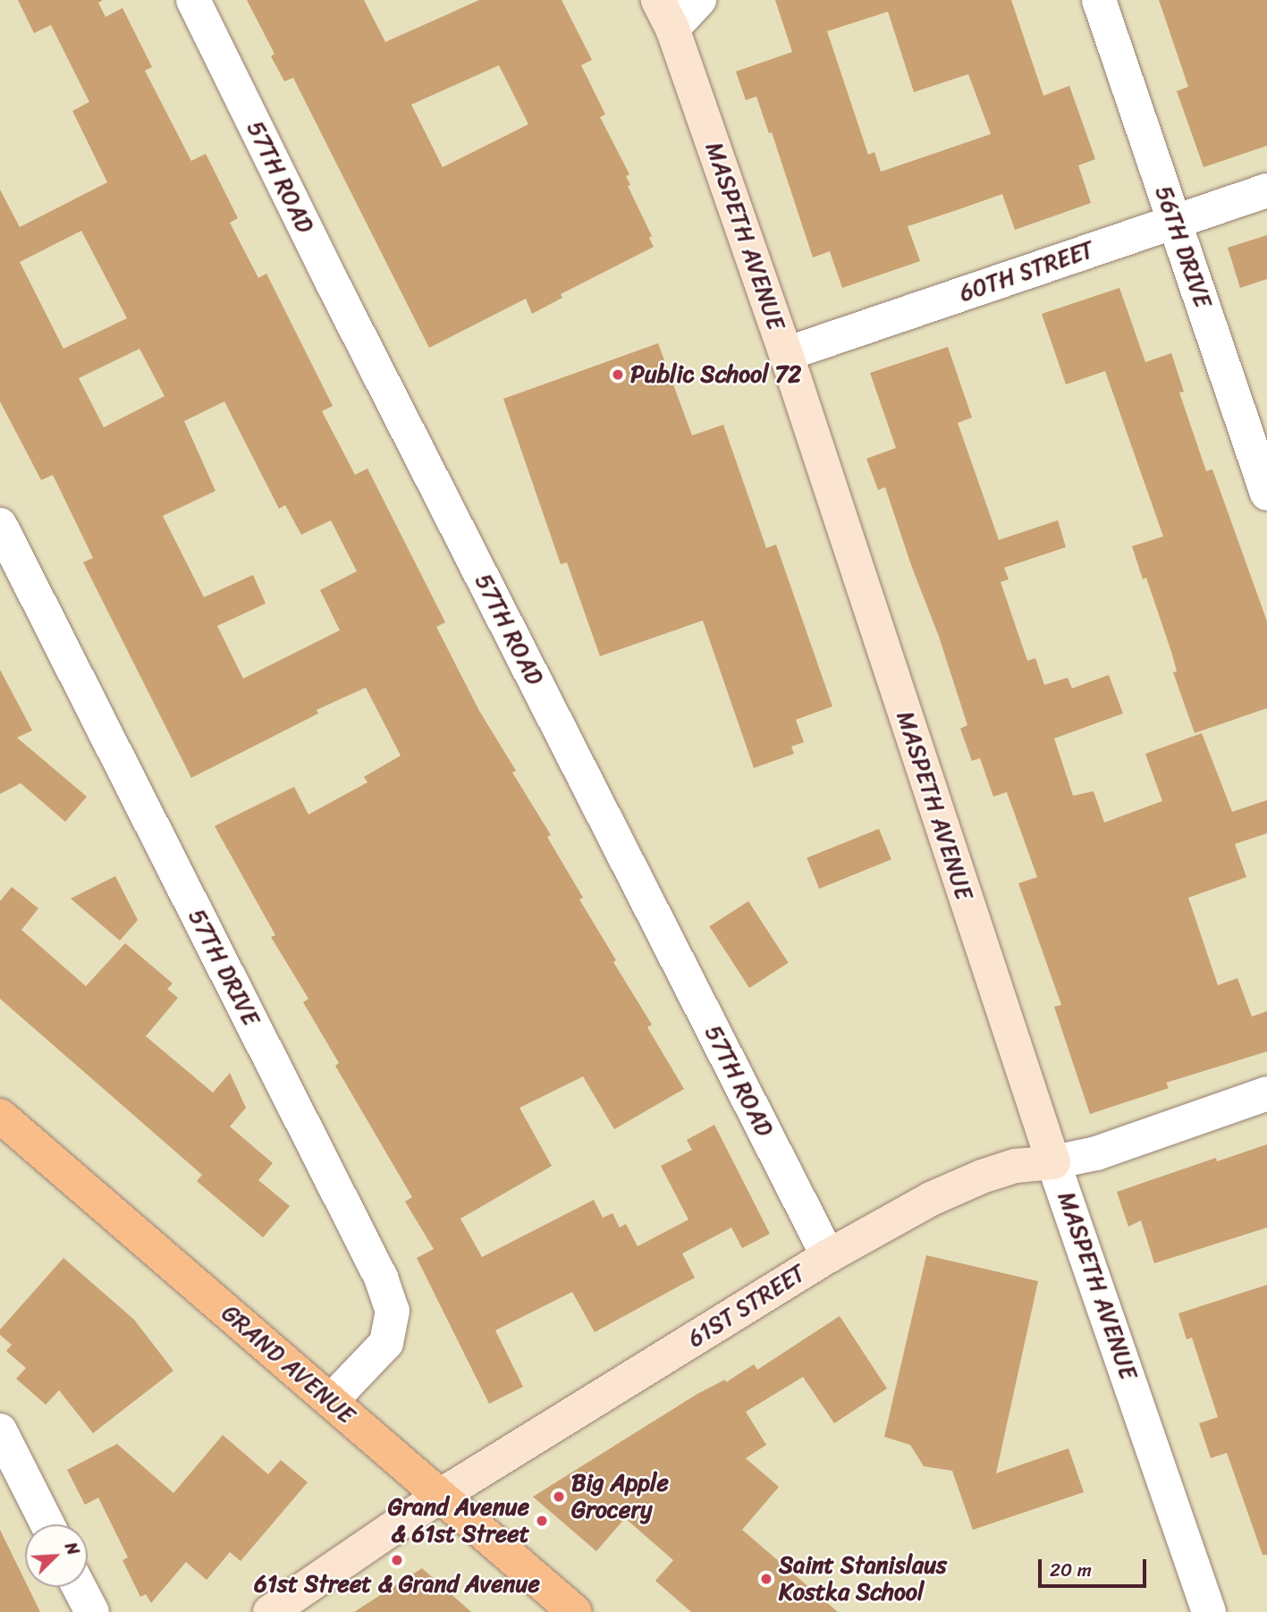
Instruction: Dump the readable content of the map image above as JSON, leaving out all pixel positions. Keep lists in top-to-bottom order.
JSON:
{
  "streets": {
    "main road": ["GRAND AVENUE"],
    "street": [
      "57TH ROAD",
      "MASPETH AVENUE",
      "56TH DRIVE",
      "60TH STREET",
      "57TH DRIVE",
      "61ST STREET"
    ]
  },
  "crossings": [
    ["57TH ROAD", "61ST STREET"],
    ["MASPETH AVENUE", "60TH STREET"],
    ["MASPETH AVENUE", "61ST STREET"],
    ["56TH DRIVE", "60TH STREET"],
    ["57TH DRIVE", "GRAND AVENUE"],
    ["61ST STREET", "GRAND AVENUE"]
  ],
  "places": [
    "Public School 72",
    "Big Apple Grocery",
    "Grand Avenue & 61st Street",
    "61st Street & Grand Avenue",
    "Saint Stanislaus Kostka School"
  ],
  "scale_bar": "20 m",
  "north": "top right"
}
